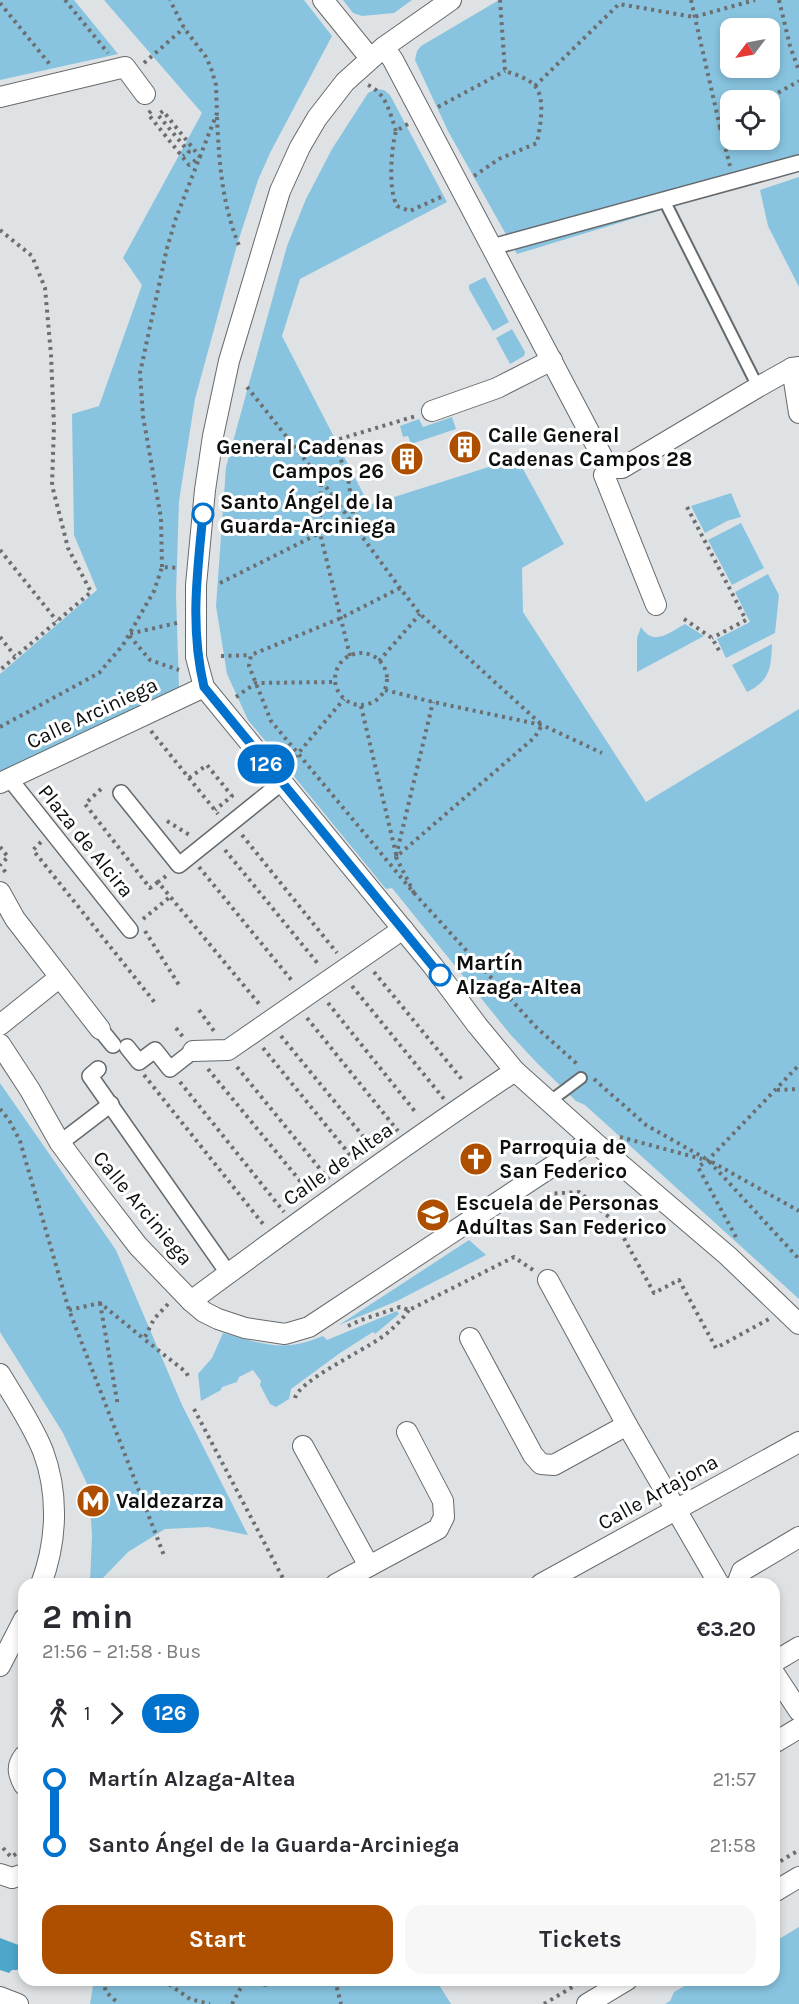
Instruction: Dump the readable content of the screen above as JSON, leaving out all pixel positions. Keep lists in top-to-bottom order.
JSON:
{
  "streets": {
    "street": [
      "Calle Arciniega",
      "Plaza de Alcira",
      "Calle de Altea",
      "Calle Artajona"
    ]
  },
  "crossings": [
    ["Calle Arciniega", "Plaza de Alcira"],
    ["Calle Arciniega", "Calle de Altea"]
  ],
  "places": {
    "building": ["Calle General Cadenas Campos 28", "General Cadenas Campos 26"],
    "other": ["Santo Ángel de la Guarda-Arciniega", "Martín Alzaga-Altea"],
    "church": ["Parroquia de San Federico"],
    "school or university": ["Escuela de Personas Adultas San Federico"],
    "metro station": ["Valdezarza"]
  },
  "lines": ["bus line 126"],
  "north": "bottom left",
  "page": {
    "on_map": "126",
    "heading": ["2 min", "21:56 – 21:58 · Bus", "€3.20"],
    "legs": ["1", "126"],
    "list": [
      {
        "name": "Martín Alzaga-Altea",
        "value": "21:57"
      },
      {
        "name": "Santo Ángel de la Guarda-Arciniega",
        "value": "21:58"
      }
    ],
    "buttons": ["Start", "Tickets"]
  }
}
